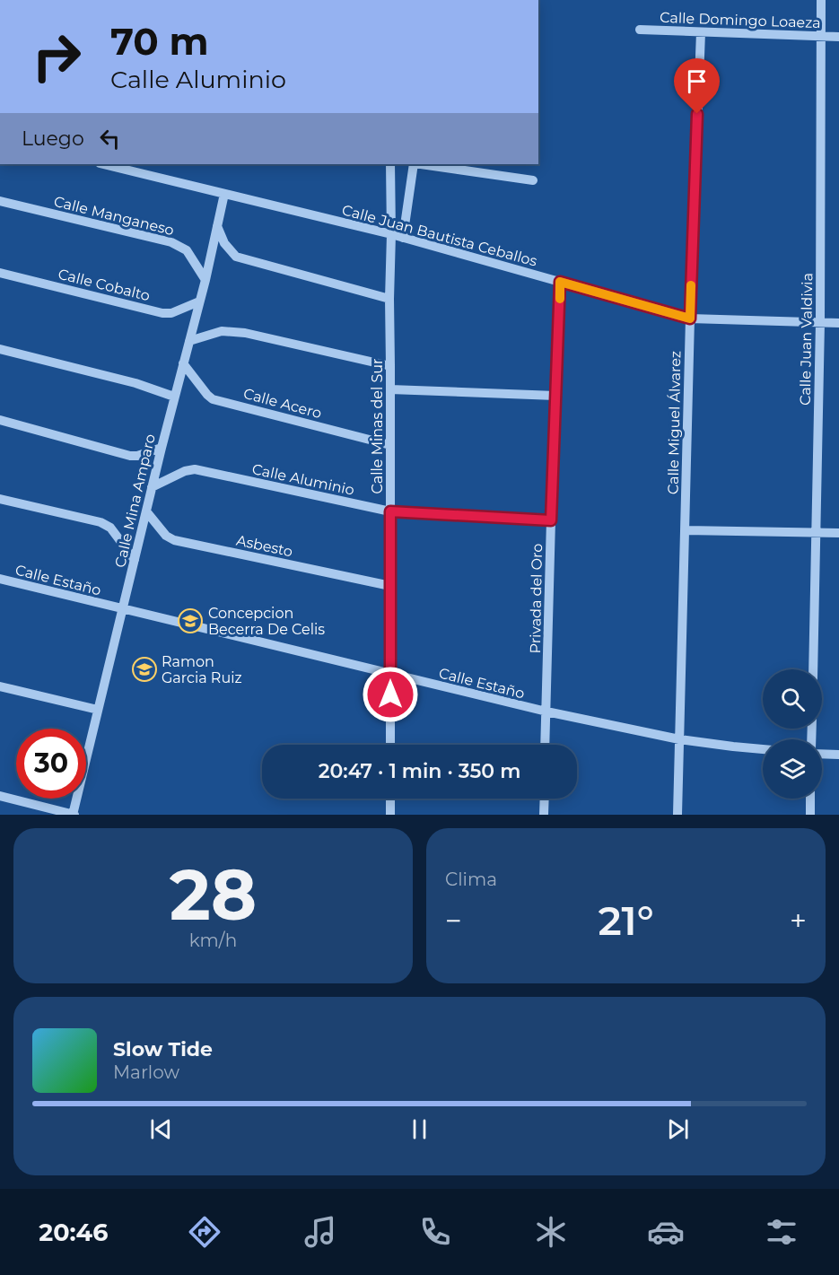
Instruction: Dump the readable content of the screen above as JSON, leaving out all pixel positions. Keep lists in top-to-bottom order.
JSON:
{
  "streets": {
    "street": [
      "Calle Domingo Loaeza",
      "Calle Manganeso",
      "Calle Juan Bautista Ceballos",
      "Calle Cobalto",
      "Calle Juan Valdivia",
      "Calle Acero",
      "Calle Miguel Álvarez",
      "Calle Minas del Sur",
      "Calle Aluminio",
      "Calle Mina Amparo",
      "Asbesto",
      "Calle Estaño",
      "Privada del Oro"
    ]
  },
  "crossings": [
    ["Calle Domingo Loaeza", "Calle Juan Valdivia"],
    ["Calle Domingo Loaeza", "Calle Miguel Álvarez"],
    ["Calle Manganeso", "Calle Mina Amparo"],
    ["Calle Juan Bautista Ceballos", "Calle Juan Valdivia"],
    ["Calle Juan Bautista Ceballos", "Calle Miguel Álvarez"],
    ["Calle Juan Bautista Ceballos", "Calle Minas del Sur"],
    ["Calle Juan Bautista Ceballos", "Calle Mina Amparo"],
    ["Calle Juan Bautista Ceballos", "Privada del Oro"],
    ["Calle Cobalto", "Calle Mina Amparo"],
    ["Calle Acero", "Calle Minas del Sur"],
    ["Calle Acero", "Calle Mina Amparo"],
    ["Calle Miguel Álvarez", "Calle Estaño"],
    ["Calle Minas del Sur", "Calle Aluminio"],
    ["Calle Minas del Sur", "Asbesto"],
    ["Calle Minas del Sur", "Calle Estaño"],
    ["Calle Aluminio", "Calle Mina Amparo"],
    ["Calle Aluminio", "Privada del Oro"],
    ["Calle Mina Amparo", "Asbesto"],
    ["Calle Mina Amparo", "Calle Estaño"],
    ["Calle Estaño", "Privada del Oro"]
  ],
  "places": {
    "school or university": ["Concepcion Becerra De Celis", "Ramon Garcia Ruiz"]
  },
  "page": {
    "turn": ["70 m", "Calle Aluminio"],
    "then": "Luego",
    "limit": "30",
    "trip": "20:47 · 1 min · 350 m",
    "tile": [
      ["28", "km/h"],
      "Clima"
    ],
    "heat": ["−", "21°", "+"],
    "song": ["Slow Tide", "Marlow"],
    "tabs": "20:46"
  }
}
